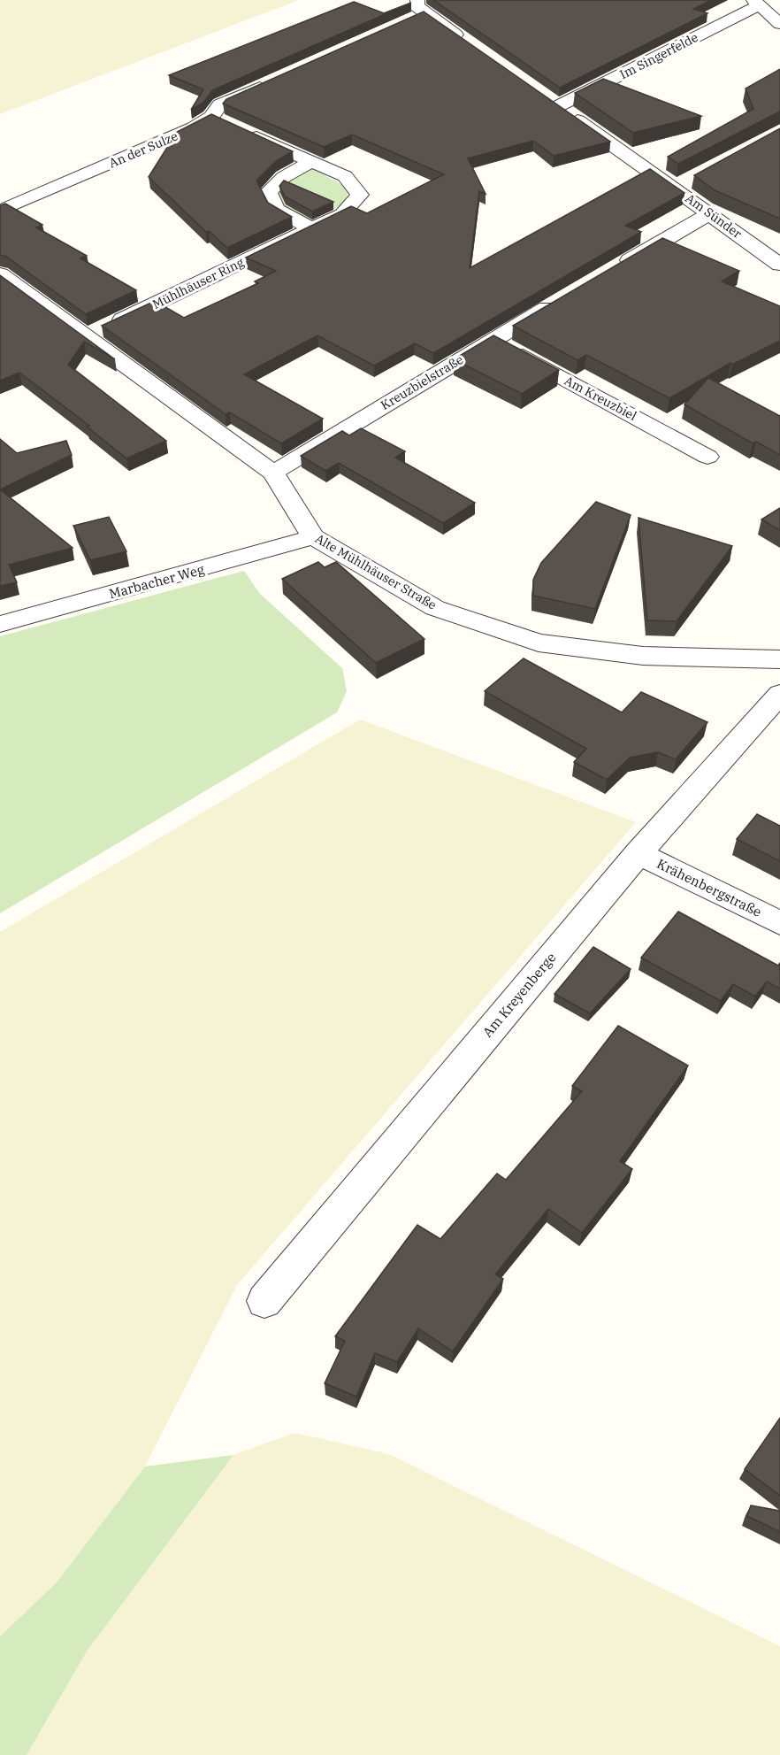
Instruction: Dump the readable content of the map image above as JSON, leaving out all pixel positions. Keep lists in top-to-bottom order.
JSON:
{
  "streets": {
    "street": [
      "Im Singerfelde",
      "An der Sulze",
      "Am Sünder",
      "Mühlhäuser Ring",
      "Kreuzbielstraße",
      "Am Kreuzbiel",
      "Alte Mühlhäuser Straße",
      "Marbacher Weg",
      "Krähenbergstraße",
      "Am Kreyenberge"
    ]
  },
  "crossings": [
    ["Im Singerfelde", "Am Sünder"],
    ["An der Sulze", "Mühlhäuser Ring"],
    ["Mühlhäuser Ring", "Alte Mühlhäuser Straße"],
    ["Kreuzbielstraße", "Am Kreuzbiel"],
    ["Kreuzbielstraße", "Alte Mühlhäuser Straße"],
    ["Alte Mühlhäuser Straße", "Marbacher Weg"],
    ["Krähenbergstraße", "Am Kreyenberge"]
  ]
}
